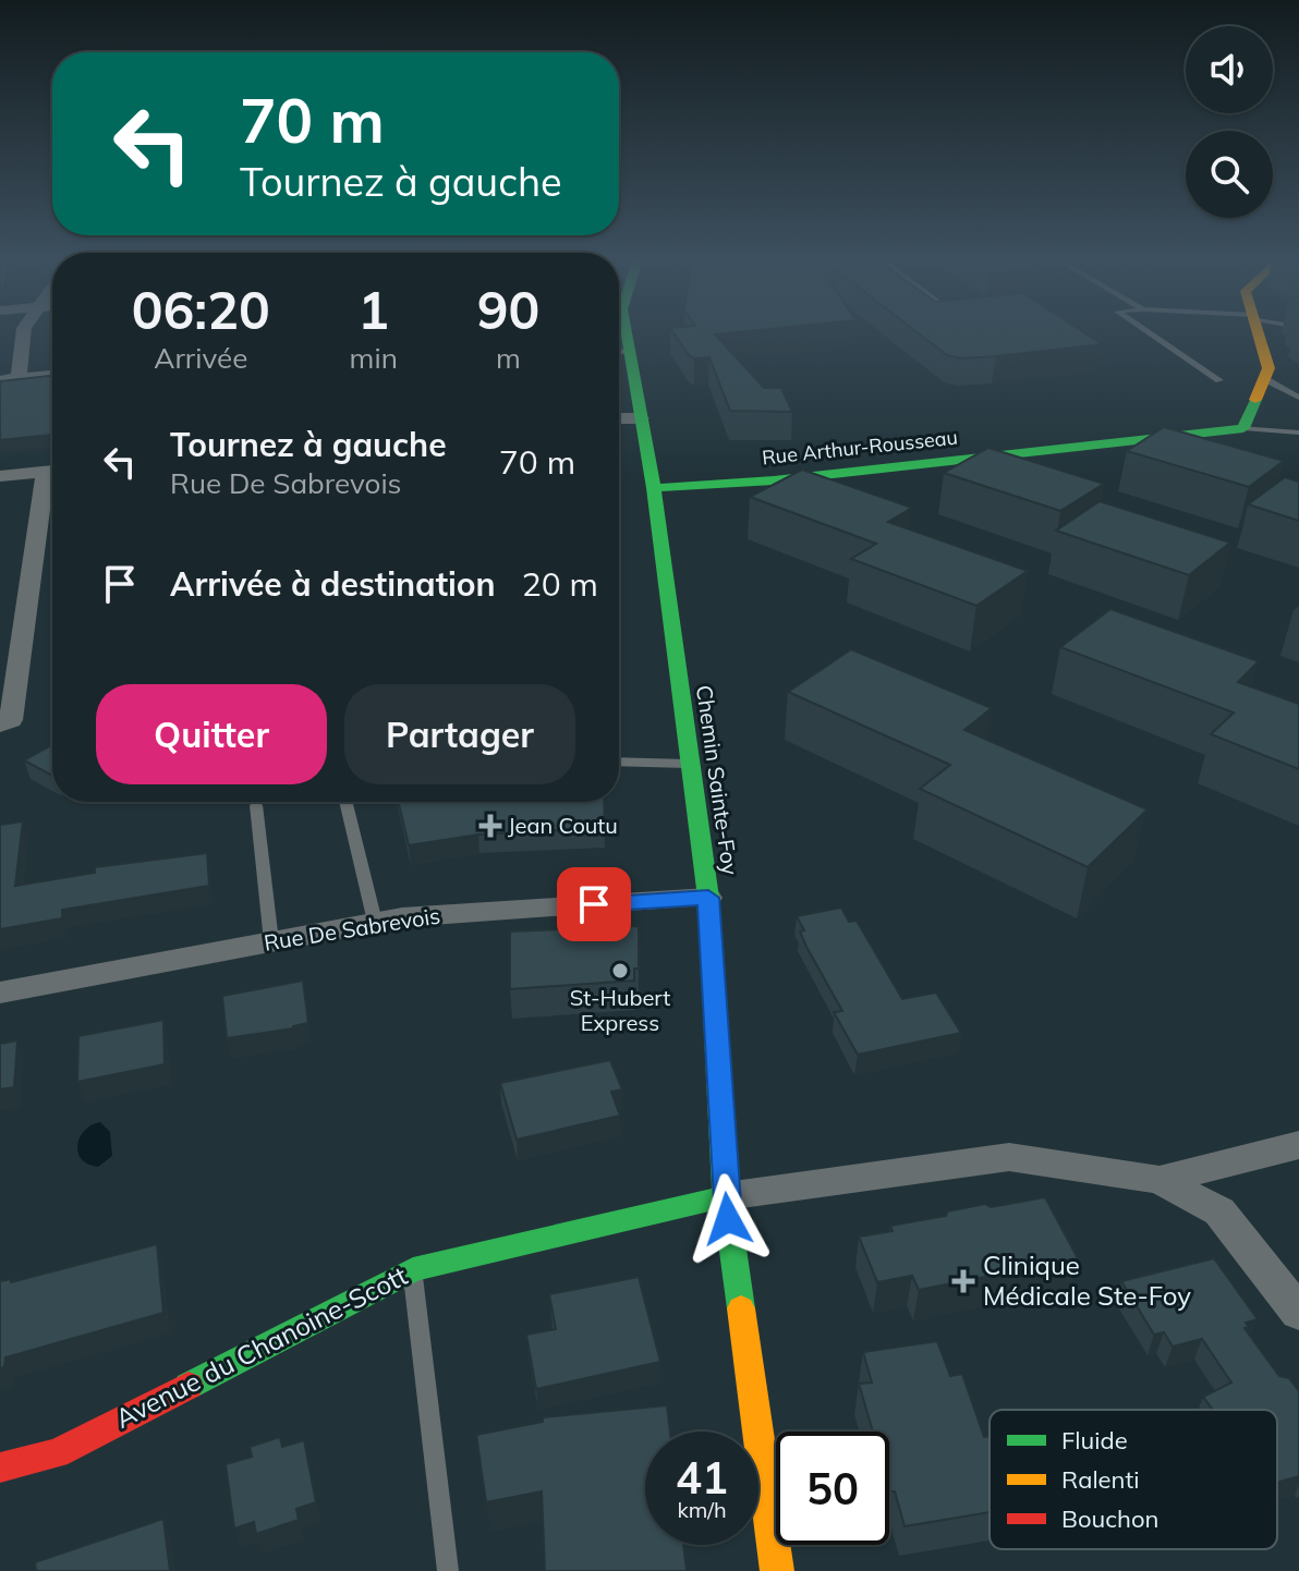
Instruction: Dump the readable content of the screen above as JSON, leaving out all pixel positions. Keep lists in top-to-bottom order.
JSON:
{
  "streets": {
    "main road": ["Rue Arthur-Rousseau", "Chemin Sainte-Foy", "Avenue du Chanoine-Scott"],
    "street": ["Rue De Sabrevois"]
  },
  "crossings": [
    ["Rue Arthur-Rousseau", "Chemin Sainte-Foy"],
    ["Chemin Sainte-Foy", "Rue De Sabrevois"],
    ["Chemin Sainte-Foy", "Avenue du Chanoine-Scott"]
  ],
  "places": {
    "health": ["Jean Coutu", "Clinique Médicale Ste-Foy"],
    "other": ["St-Hubert Express"]
  },
  "legend": ["Fluide", "Ralenti", "Bouchon"],
  "page": {
    "turn": ["70 m", "Tournez à gauche"],
    "eta": [
      "06:20",
      "Arrivée",
      "1",
      "min",
      "90",
      "m"
    ],
    "list": [
      {
        "name": "Tournez à gauche",
        "note": "Rue De Sabrevois",
        "value": "70 m"
      },
      {
        "name": "Arrivée à destination",
        "value": "20 m"
      }
    ],
    "buttons": ["Quitter", "Partager"],
    "speed": "41 km/h",
    "limit": "50"
  }
}
